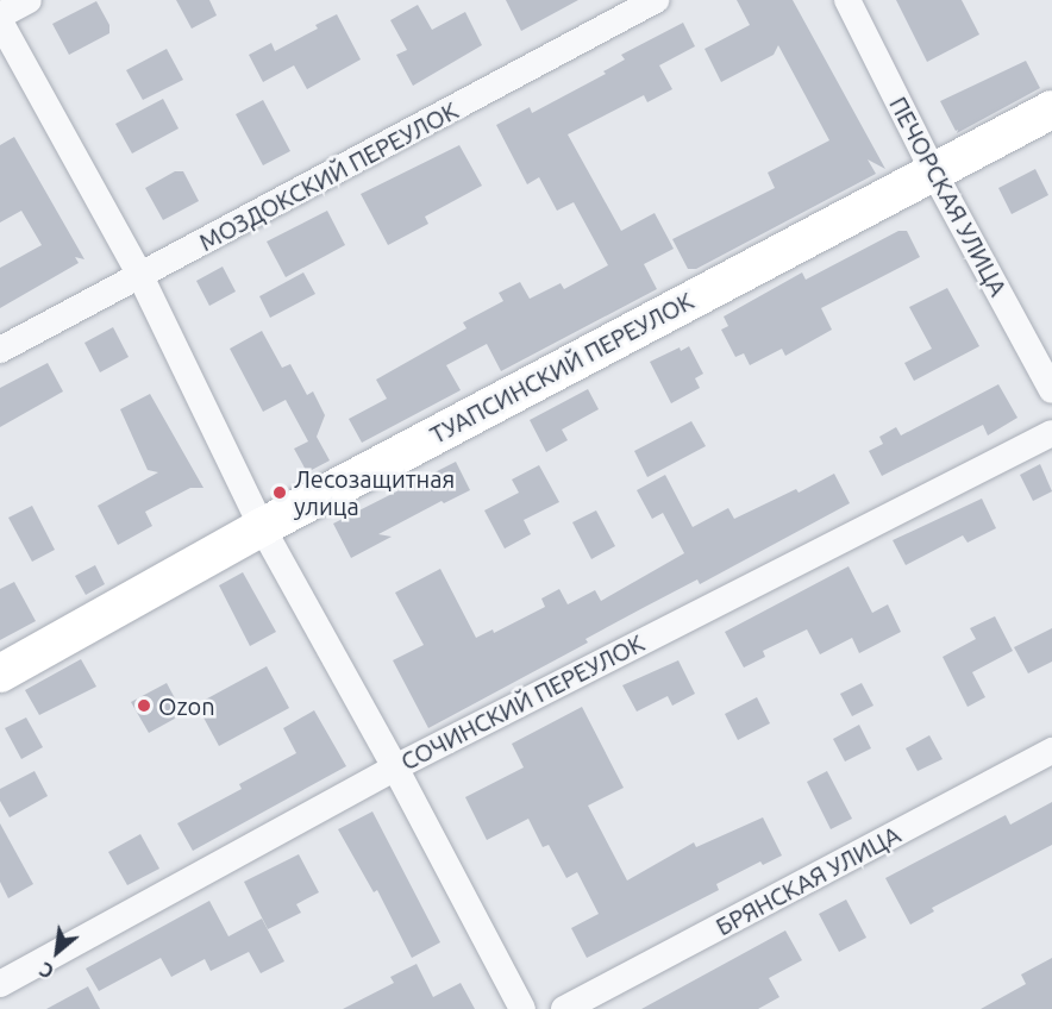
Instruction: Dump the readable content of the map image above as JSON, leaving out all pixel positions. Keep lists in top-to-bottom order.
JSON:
{
  "streets": {
    "street": [
      "МОЗДОКСКИЙ ПЕРЕУЛОК",
      "ПЕЧОРСКАЯ УЛИЦА",
      "ТУАПСИНСКИЙ ПЕРЕУЛОК",
      "СОЧИНСКИЙ ПЕРЕУЛОК",
      "БРЯНСКАЯ УЛИЦА"
    ]
  },
  "crossings": [
    ["ПЕЧОРСКАЯ УЛИЦА", "ТУАПСИНСКИЙ ПЕРЕУЛОК"]
  ],
  "places": ["Лесозащитная улица", "Ozon"],
  "north": "bottom left"
}
